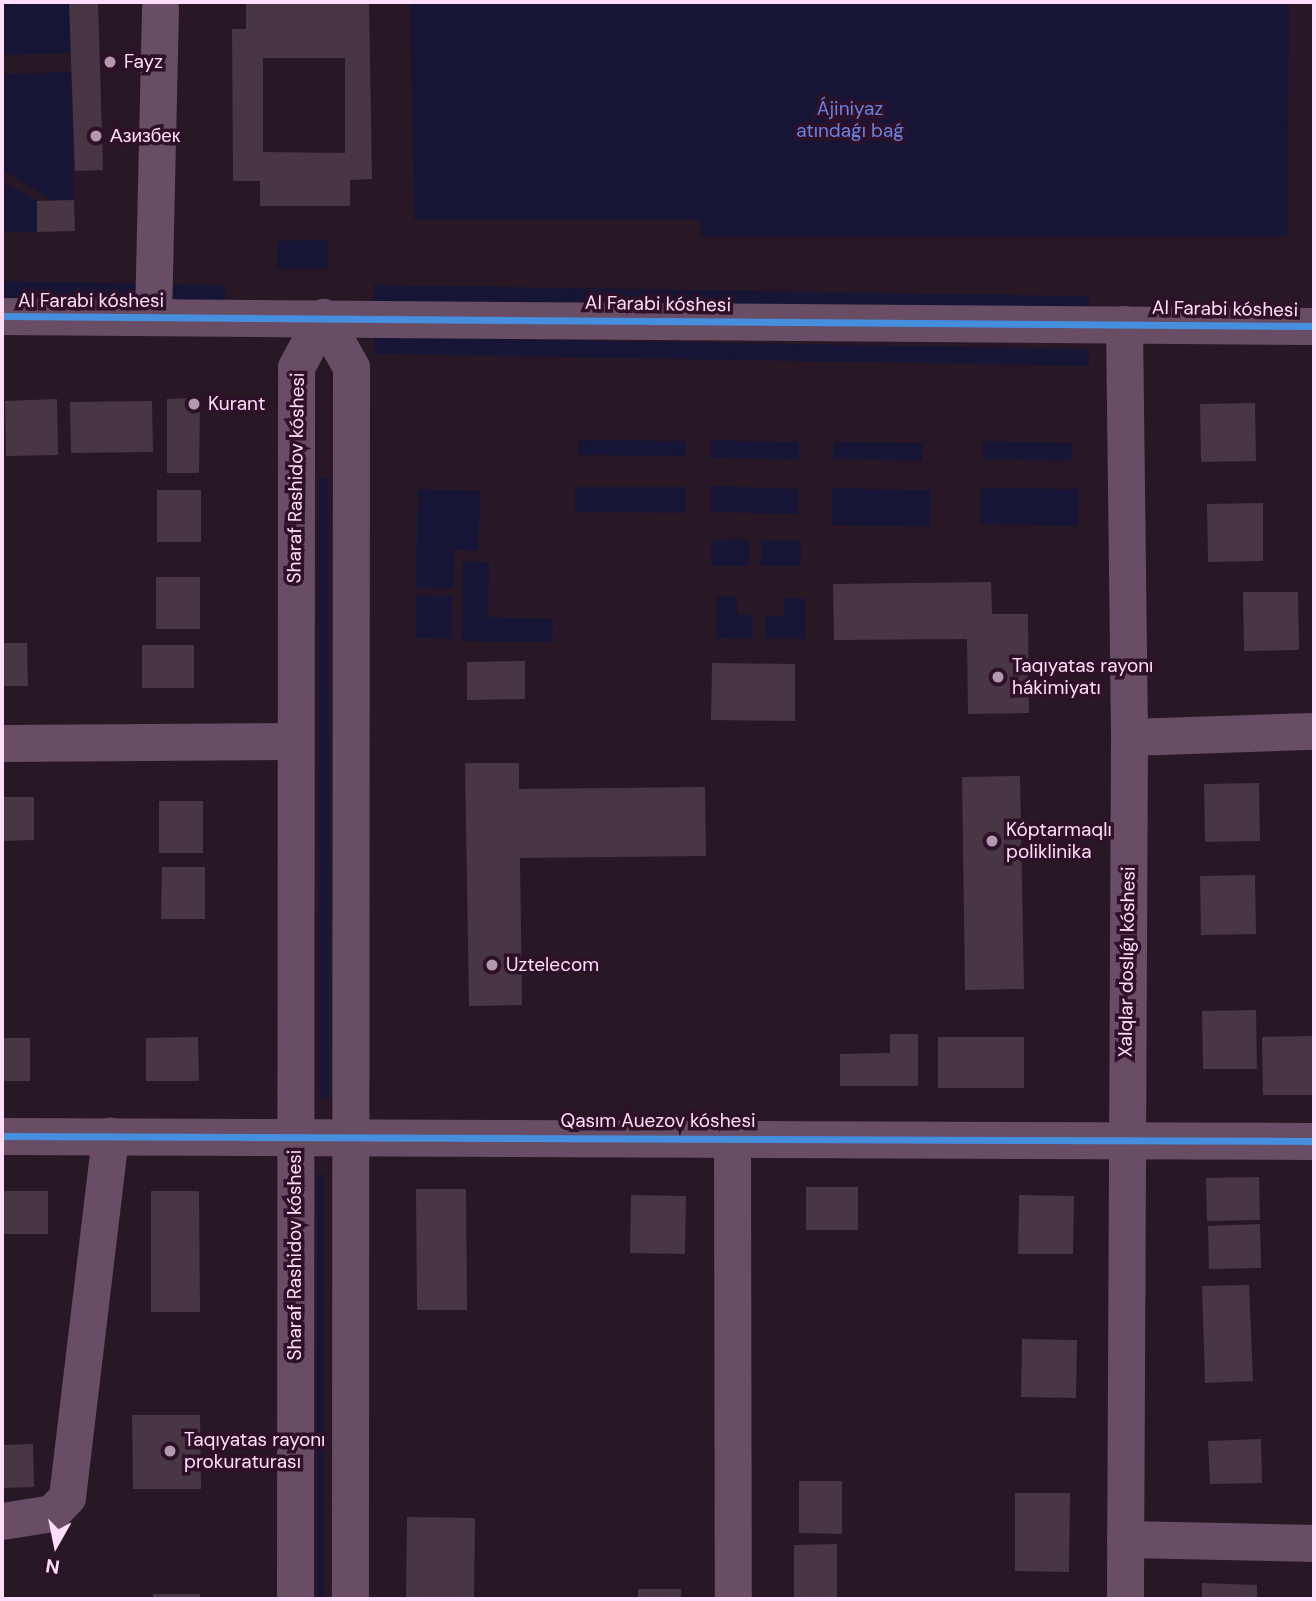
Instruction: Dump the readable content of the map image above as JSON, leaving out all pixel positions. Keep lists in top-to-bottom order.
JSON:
{
  "streets": {
    "street": [
      "Al Farabi kóshesi",
      "Sharaf Rashidov kóshesi",
      "Xalqlar doslıǵı kóshesi",
      "Qasım Auezov kóshesi"
    ]
  },
  "crossings": [
    ["Al Farabi kóshesi", "Sharaf Rashidov kóshesi"],
    ["Al Farabi kóshesi", "Xalqlar doslıǵı kóshesi"],
    ["Sharaf Rashidov kóshesi", "Qasım Auezov kóshesi"],
    ["Xalqlar doslıǵı kóshesi", "Qasım Auezov kóshesi"]
  ],
  "parks": ["Ájiniyaz atındaǵı baǵ"],
  "places": [
    "Fayz",
    "Азизбек",
    "Kurant",
    "Taqıyatas rayonı hákimiyatı",
    "Kóptarmaqlı poliklinika",
    "Uztelecom",
    "Taqıyatas rayonı prokuraturası"
  ],
  "north": "bottom"
}
